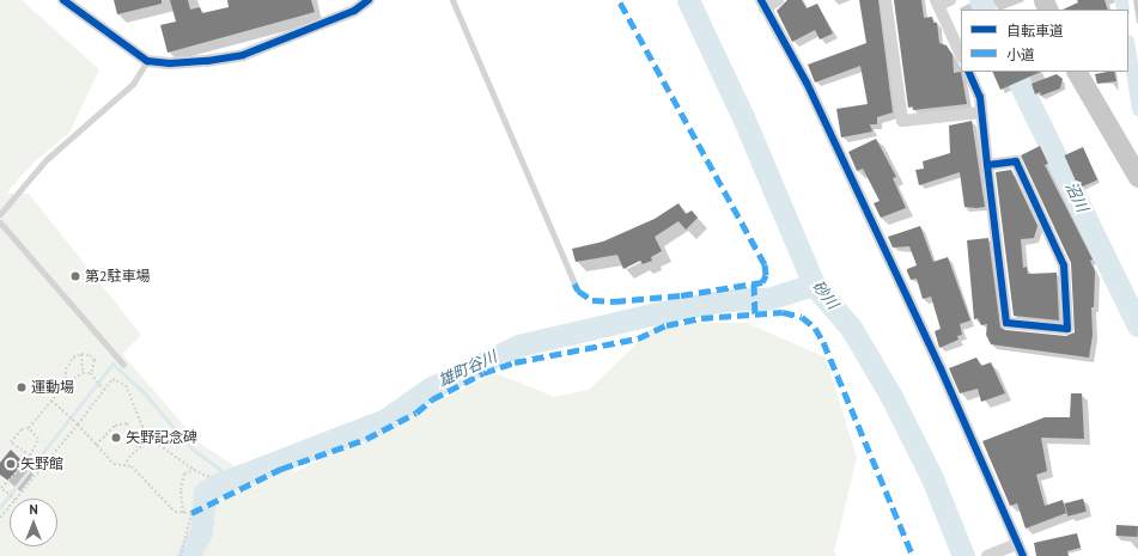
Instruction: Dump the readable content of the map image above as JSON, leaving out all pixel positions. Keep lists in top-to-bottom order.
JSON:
{
  "water": ["沼川", "砂川", "雄町谷川"],
  "places": [
    "第2駐車場",
    "運動場",
    "矢野記念碑",
    "矢野館"
  ],
  "legend": ["自転車道", "小道"],
  "north": "top"
}
